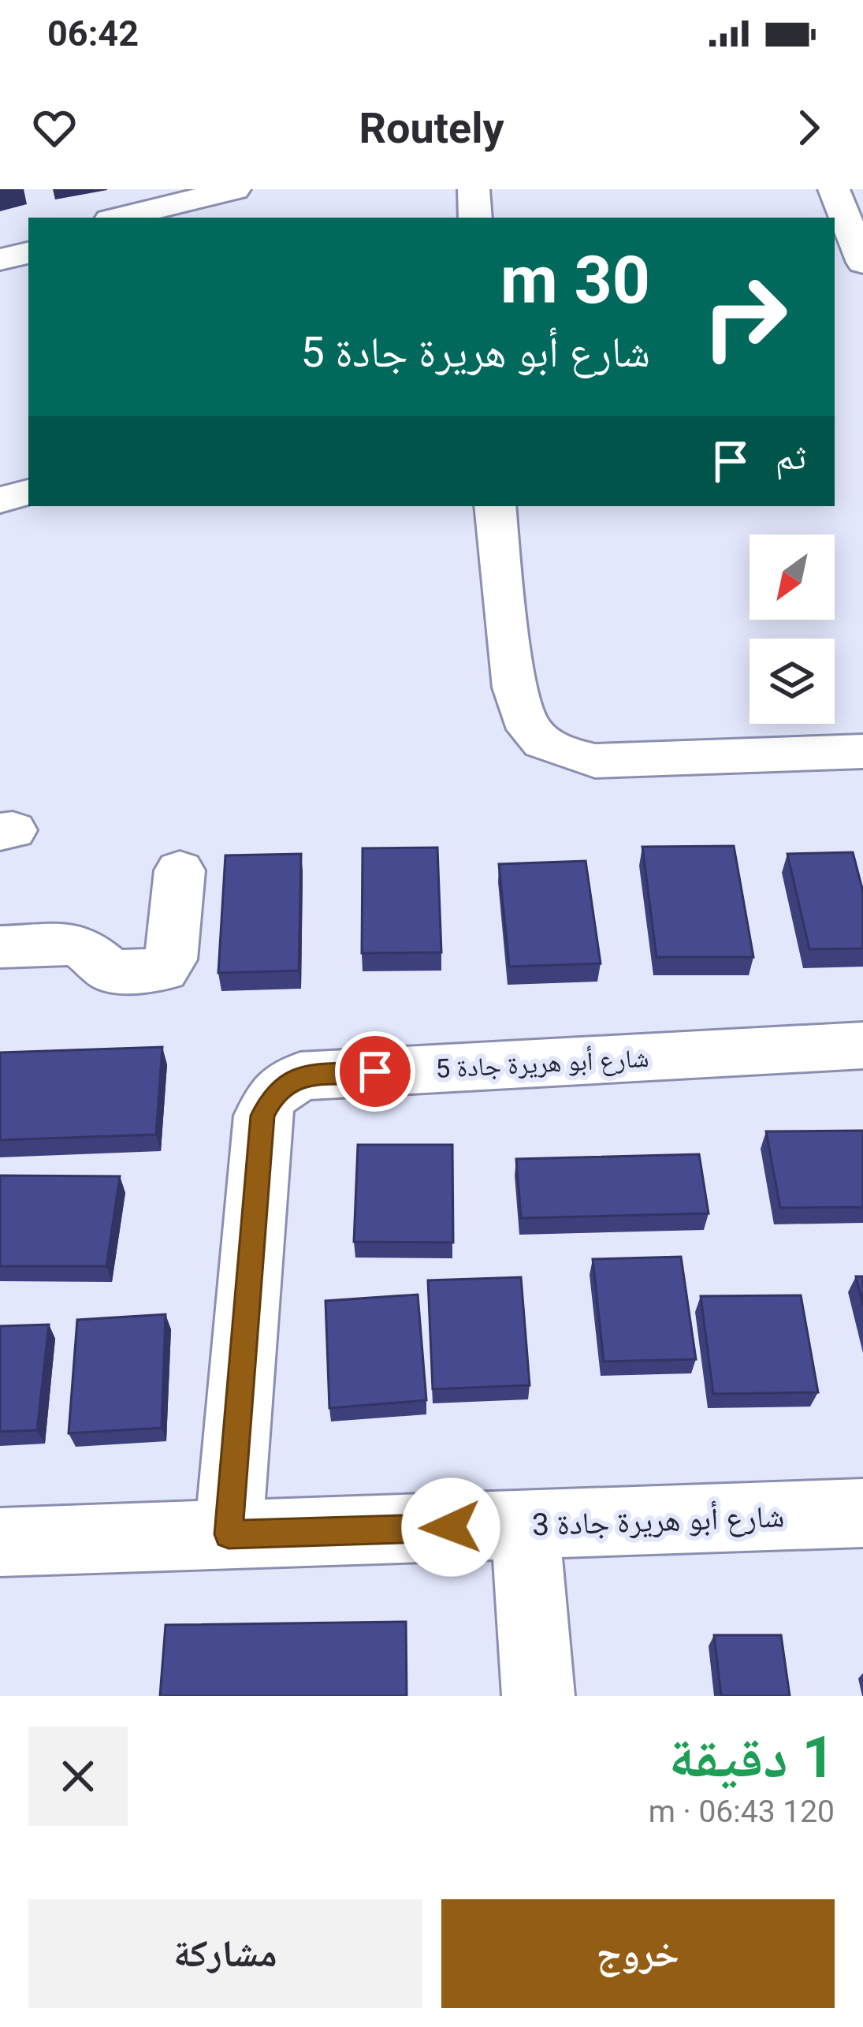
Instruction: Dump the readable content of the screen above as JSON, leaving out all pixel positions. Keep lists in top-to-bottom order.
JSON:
{
  "streets": {
    "street": ["شارع أبو هريرة جادة 5", "شارع أبو هريرة جادة 3"]
  },
  "crossings": [
    ["شارع أبو هريرة جادة 5", "شارع أبو هريرة جادة 3"]
  ],
  "north": "bottom left",
  "page": {
    "status": "06:42",
    "header": "Routely",
    "turn": ["30 m", "شارع أبو هريرة جادة 5"],
    "then": "ثم",
    "heading": ["1 دقيقة", "120 m · 06:43"],
    "buttons": ["خروج", "مشاركة"]
  }
}
